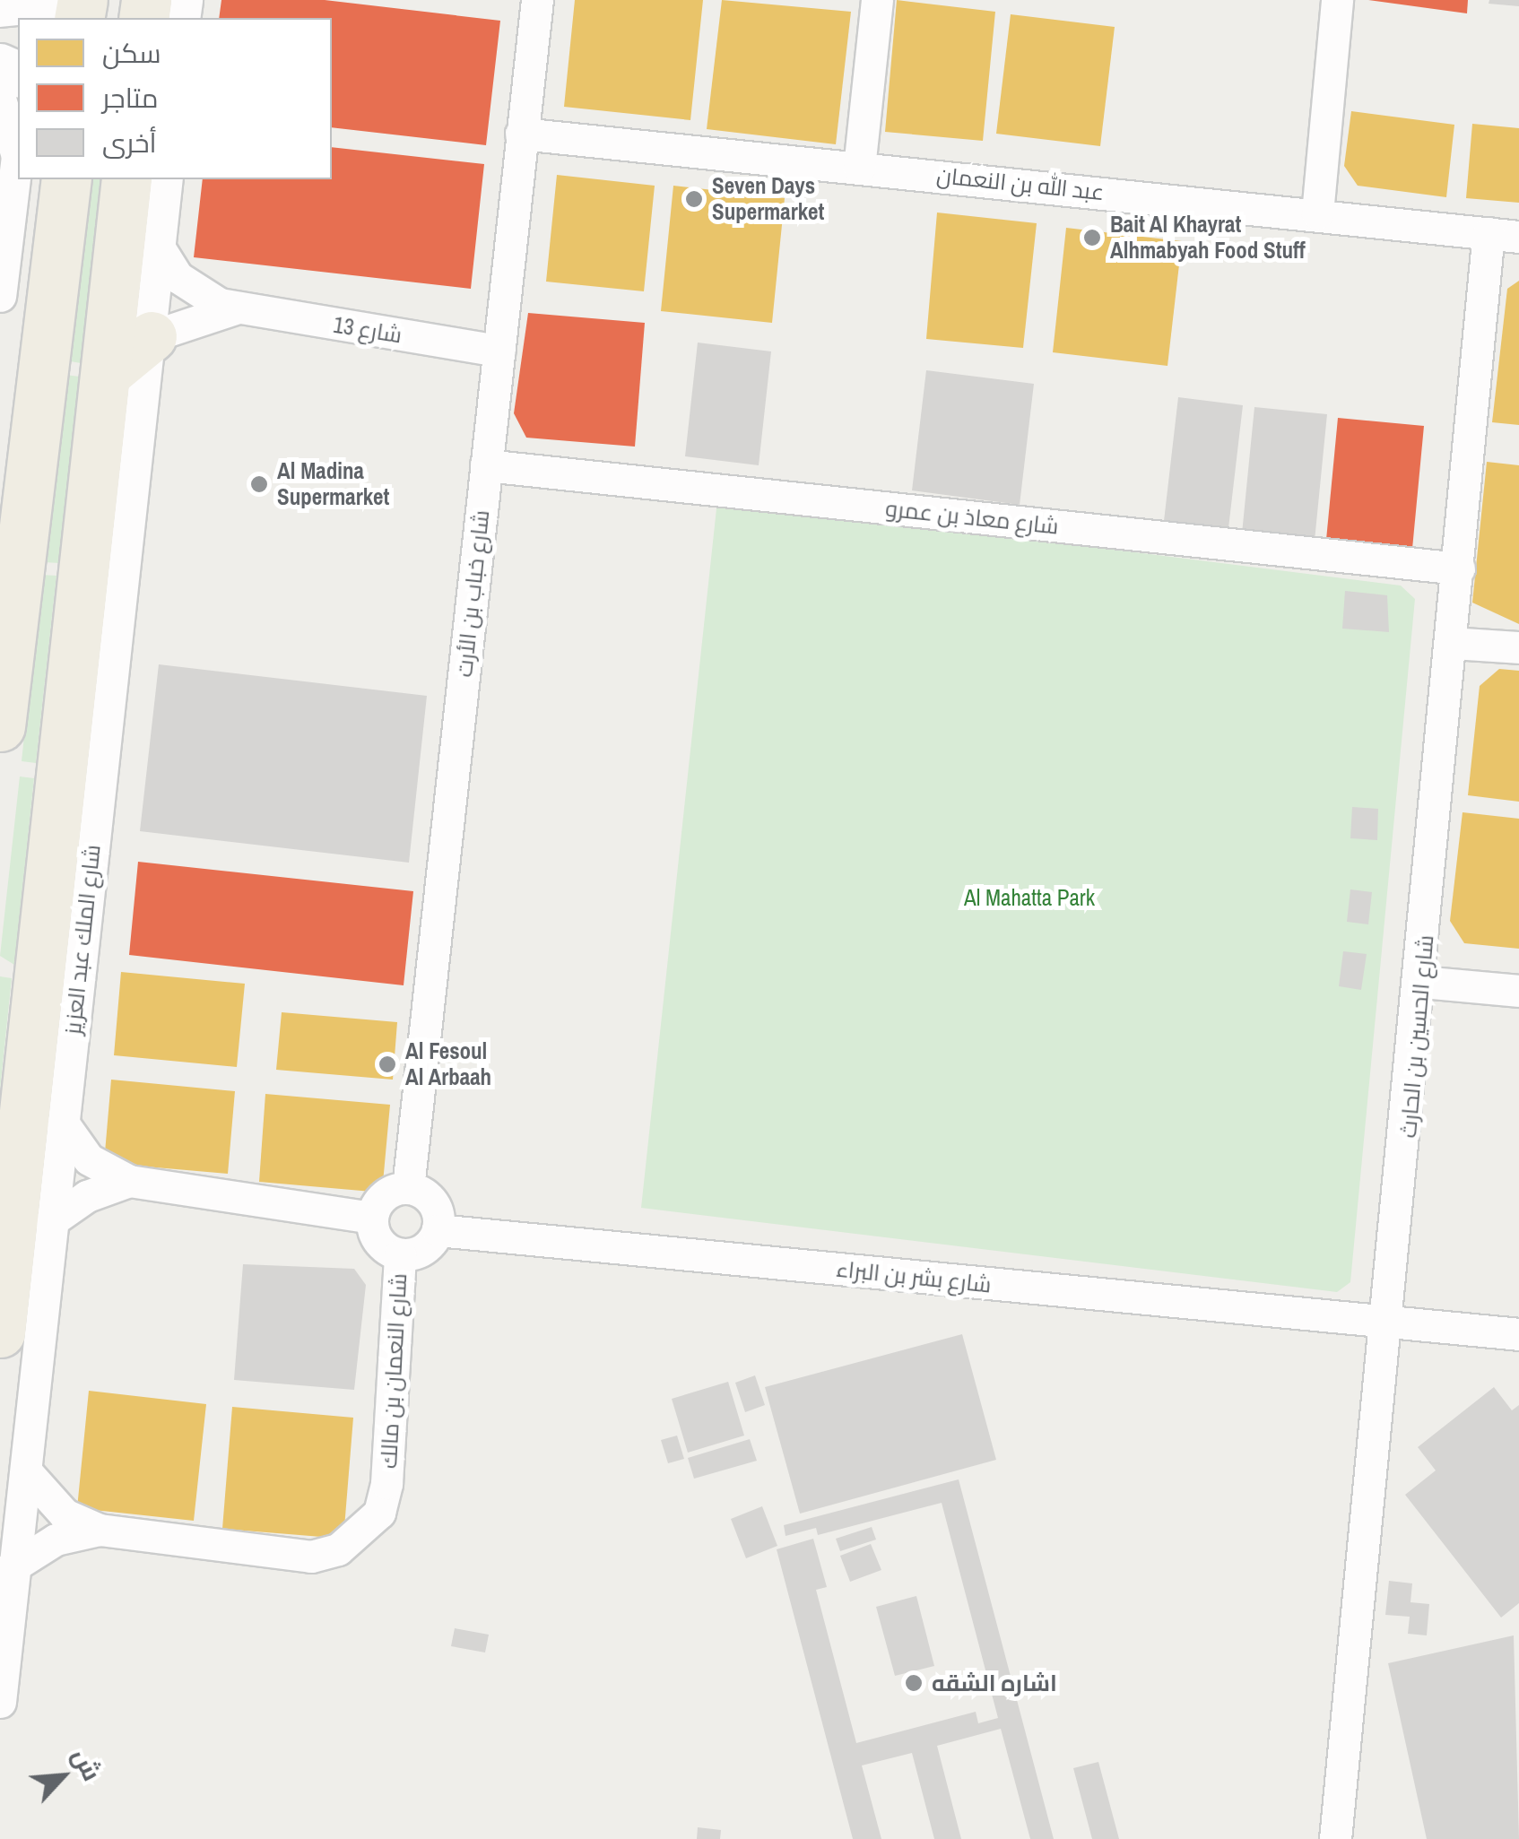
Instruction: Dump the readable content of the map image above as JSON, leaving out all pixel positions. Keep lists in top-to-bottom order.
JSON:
{
  "streets": {
    "highway": ["شارع الملك عبد العزيز"],
    "street": [
      "عبد الله بن النعمان",
      "شارع 13",
      "شارع معاذ بن عمرو",
      "شارع خباب بن الأرت",
      "شارع الحسين بن الحارث",
      "شارع بشر بن البراء",
      "شارع النعمان بن مالك"
    ]
  },
  "crossings": [
    ["عبد الله بن النعمان", "شارع خباب بن الأرت"],
    ["عبد الله بن النعمان", "شارع الحسين بن الحارث"],
    ["شارع 13", "شارع خباب بن الأرت"],
    ["شارع 13", "شارع الملك عبد العزيز"],
    ["شارع معاذ بن عمرو", "شارع خباب بن الأرت"],
    ["شارع معاذ بن عمرو", "شارع الحسين بن الحارث"],
    ["شارع خباب بن الأرت", "شارع بشر بن البراء"],
    ["شارع خباب بن الأرت", "شارع النعمان بن مالك"],
    ["شارع الملك عبد العزيز", "شارع النعمان بن مالك"],
    ["شارع الحسين بن الحارث", "شارع بشر بن البراء"],
    ["شارع بشر بن البراء", "شارع النعمان بن مالك"]
  ],
  "parks": ["Al Mahatta Park"],
  "places": [
    "Seven Days Supermarket",
    "Bait Al Khayrat Alhmabyah Food Stuff",
    "Al Madina Supermarket",
    "Al Fesoul Al Arbaah",
    "اشاره الشقه"
  ],
  "legend": ["سكن", "متاجر", "أخرى"],
  "north": "top right"
}
